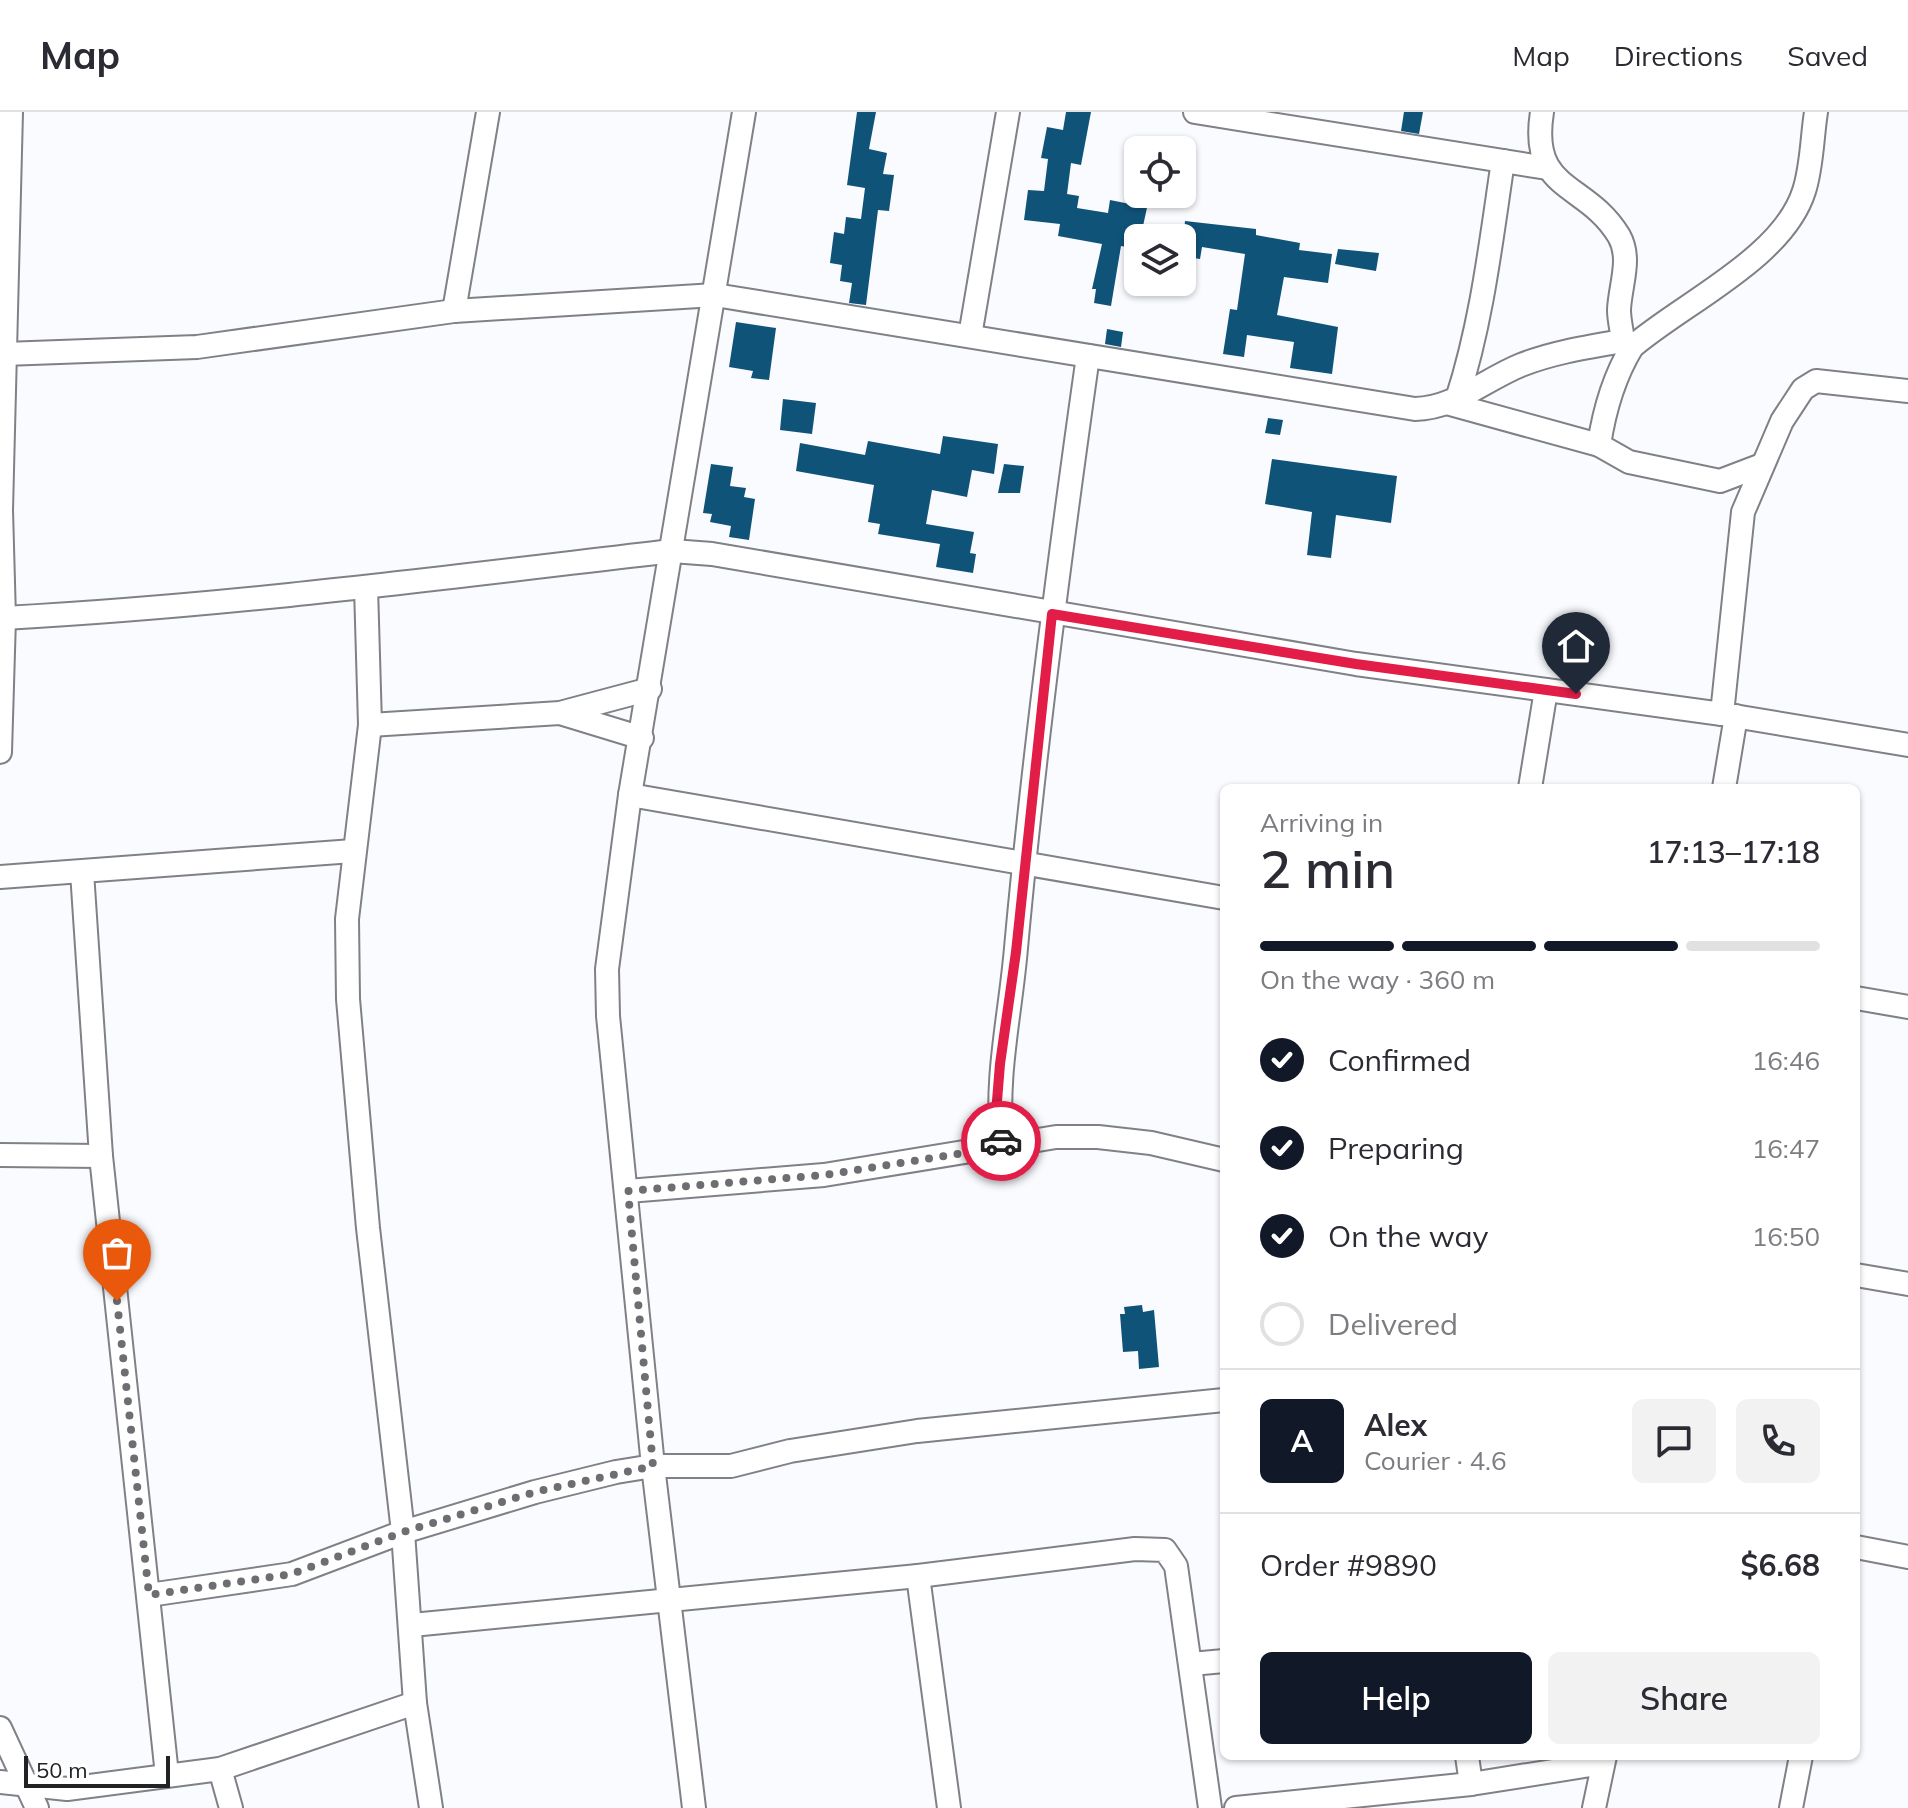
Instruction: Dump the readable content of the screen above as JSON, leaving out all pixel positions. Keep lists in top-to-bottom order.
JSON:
{
  "scale_bar": "50 m",
  "page": {
    "header": "Map",
    "nav": ["Map", "Directions", "Saved"],
    "heading": ["2 min", "Arriving in", "17:13–17:18"],
    "panel": [
      "Alex",
      "Courier · 4.6",
      "Order #9890",
      "$6.68"
    ],
    "bar": "On the way · 360 m",
    "list": [
      ["Confirmed", "16:46"],
      ["Preparing", "16:47"],
      ["On the way", "16:50"],
      "Delivered"
    ],
    "round": "A",
    "buttons": ["Help", "Share"],
    "scale": "50 m"
  }
}
